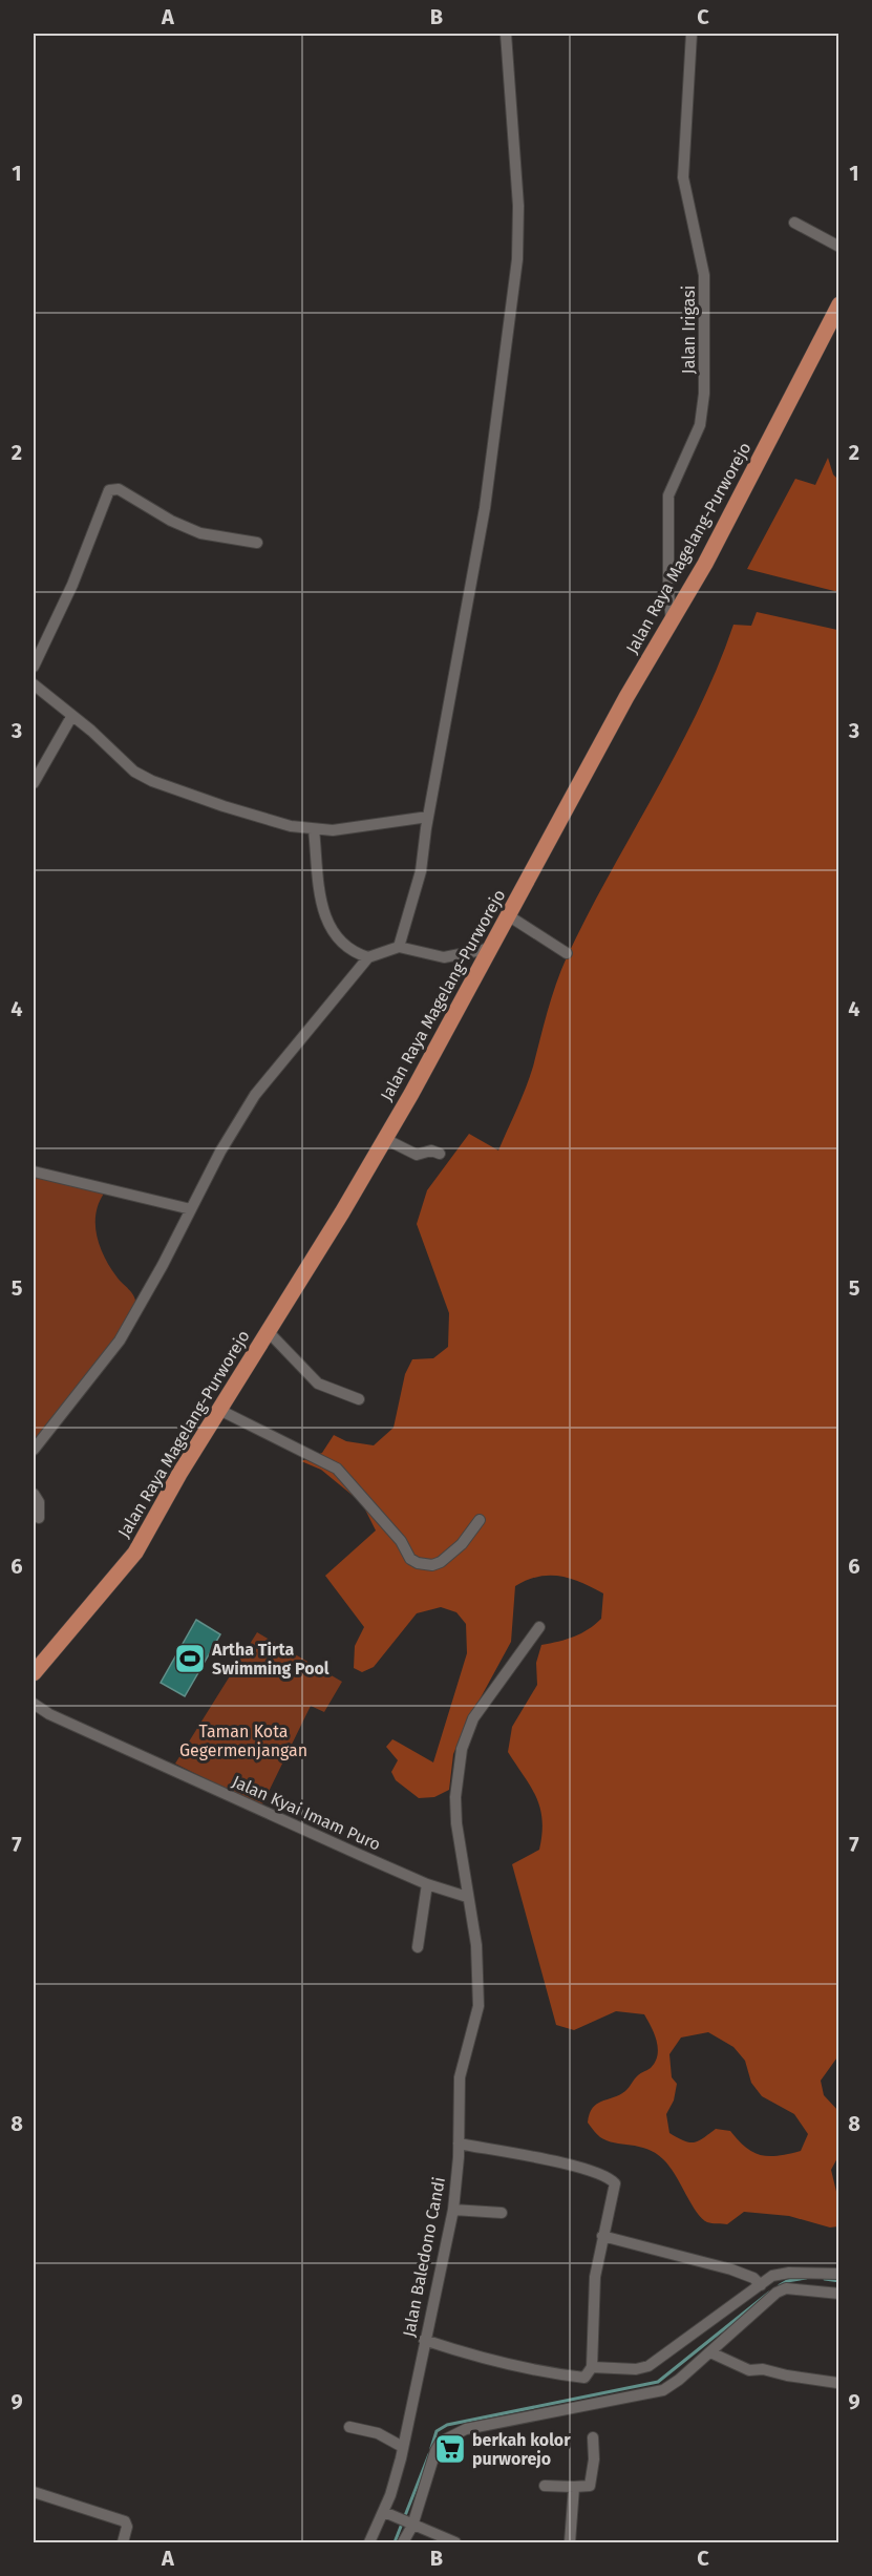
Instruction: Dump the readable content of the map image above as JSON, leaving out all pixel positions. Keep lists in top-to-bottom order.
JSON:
{
  "streets": {
    "main road": ["Jalan Raya Magelang-Purworejo"],
    "street": ["Jalan Irigasi", "Jalan Kyai Imam Puro", "Jalan Baledono Candi"]
  },
  "crossings": [
    ["Jalan Irigasi", "Jalan Raya Magelang-Purworejo"],
    ["Jalan Kyai Imam Puro", "Jalan Baledono Candi"]
  ],
  "parks": ["Taman Kota Gegermenjangan"],
  "places": {
    "sports": ["Artha Tirta Swimming Pool"],
    "supermarket": ["berkah kolor purworejo"]
  },
  "grid": {
    "columns": ["A", "B", "C"],
    "rows": [
      "1",
      "2",
      "3",
      "4",
      "5",
      "6",
      "7",
      "8",
      "9"
    ]
  }
}
